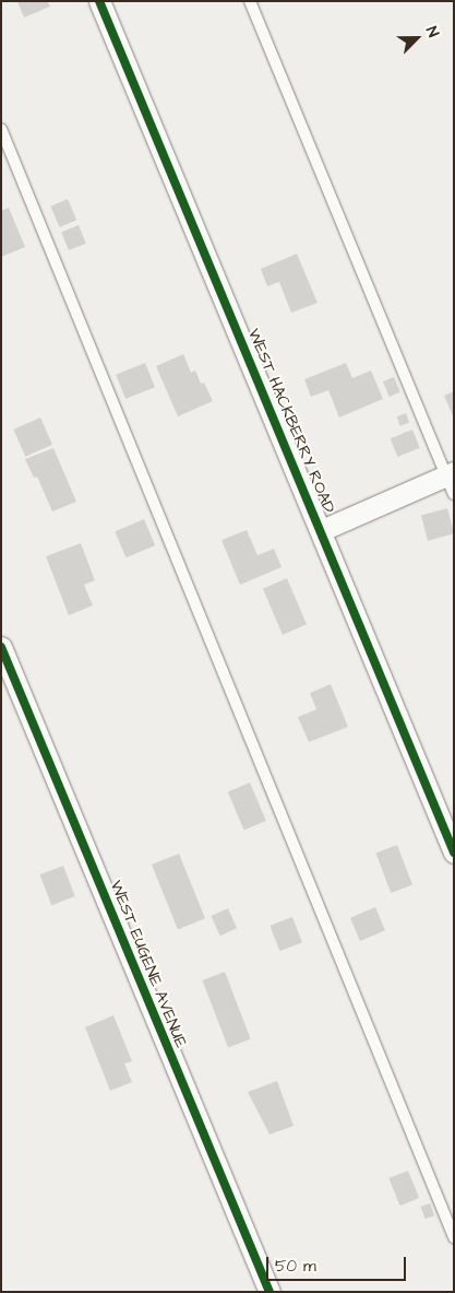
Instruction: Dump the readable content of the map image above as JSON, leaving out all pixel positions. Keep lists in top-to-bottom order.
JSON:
{
  "streets": {
    "street": ["WEST HACKBERRY ROAD", "WEST EUGENE AVENUE"]
  },
  "scale_bar": "50 m",
  "north": "top right"
}
